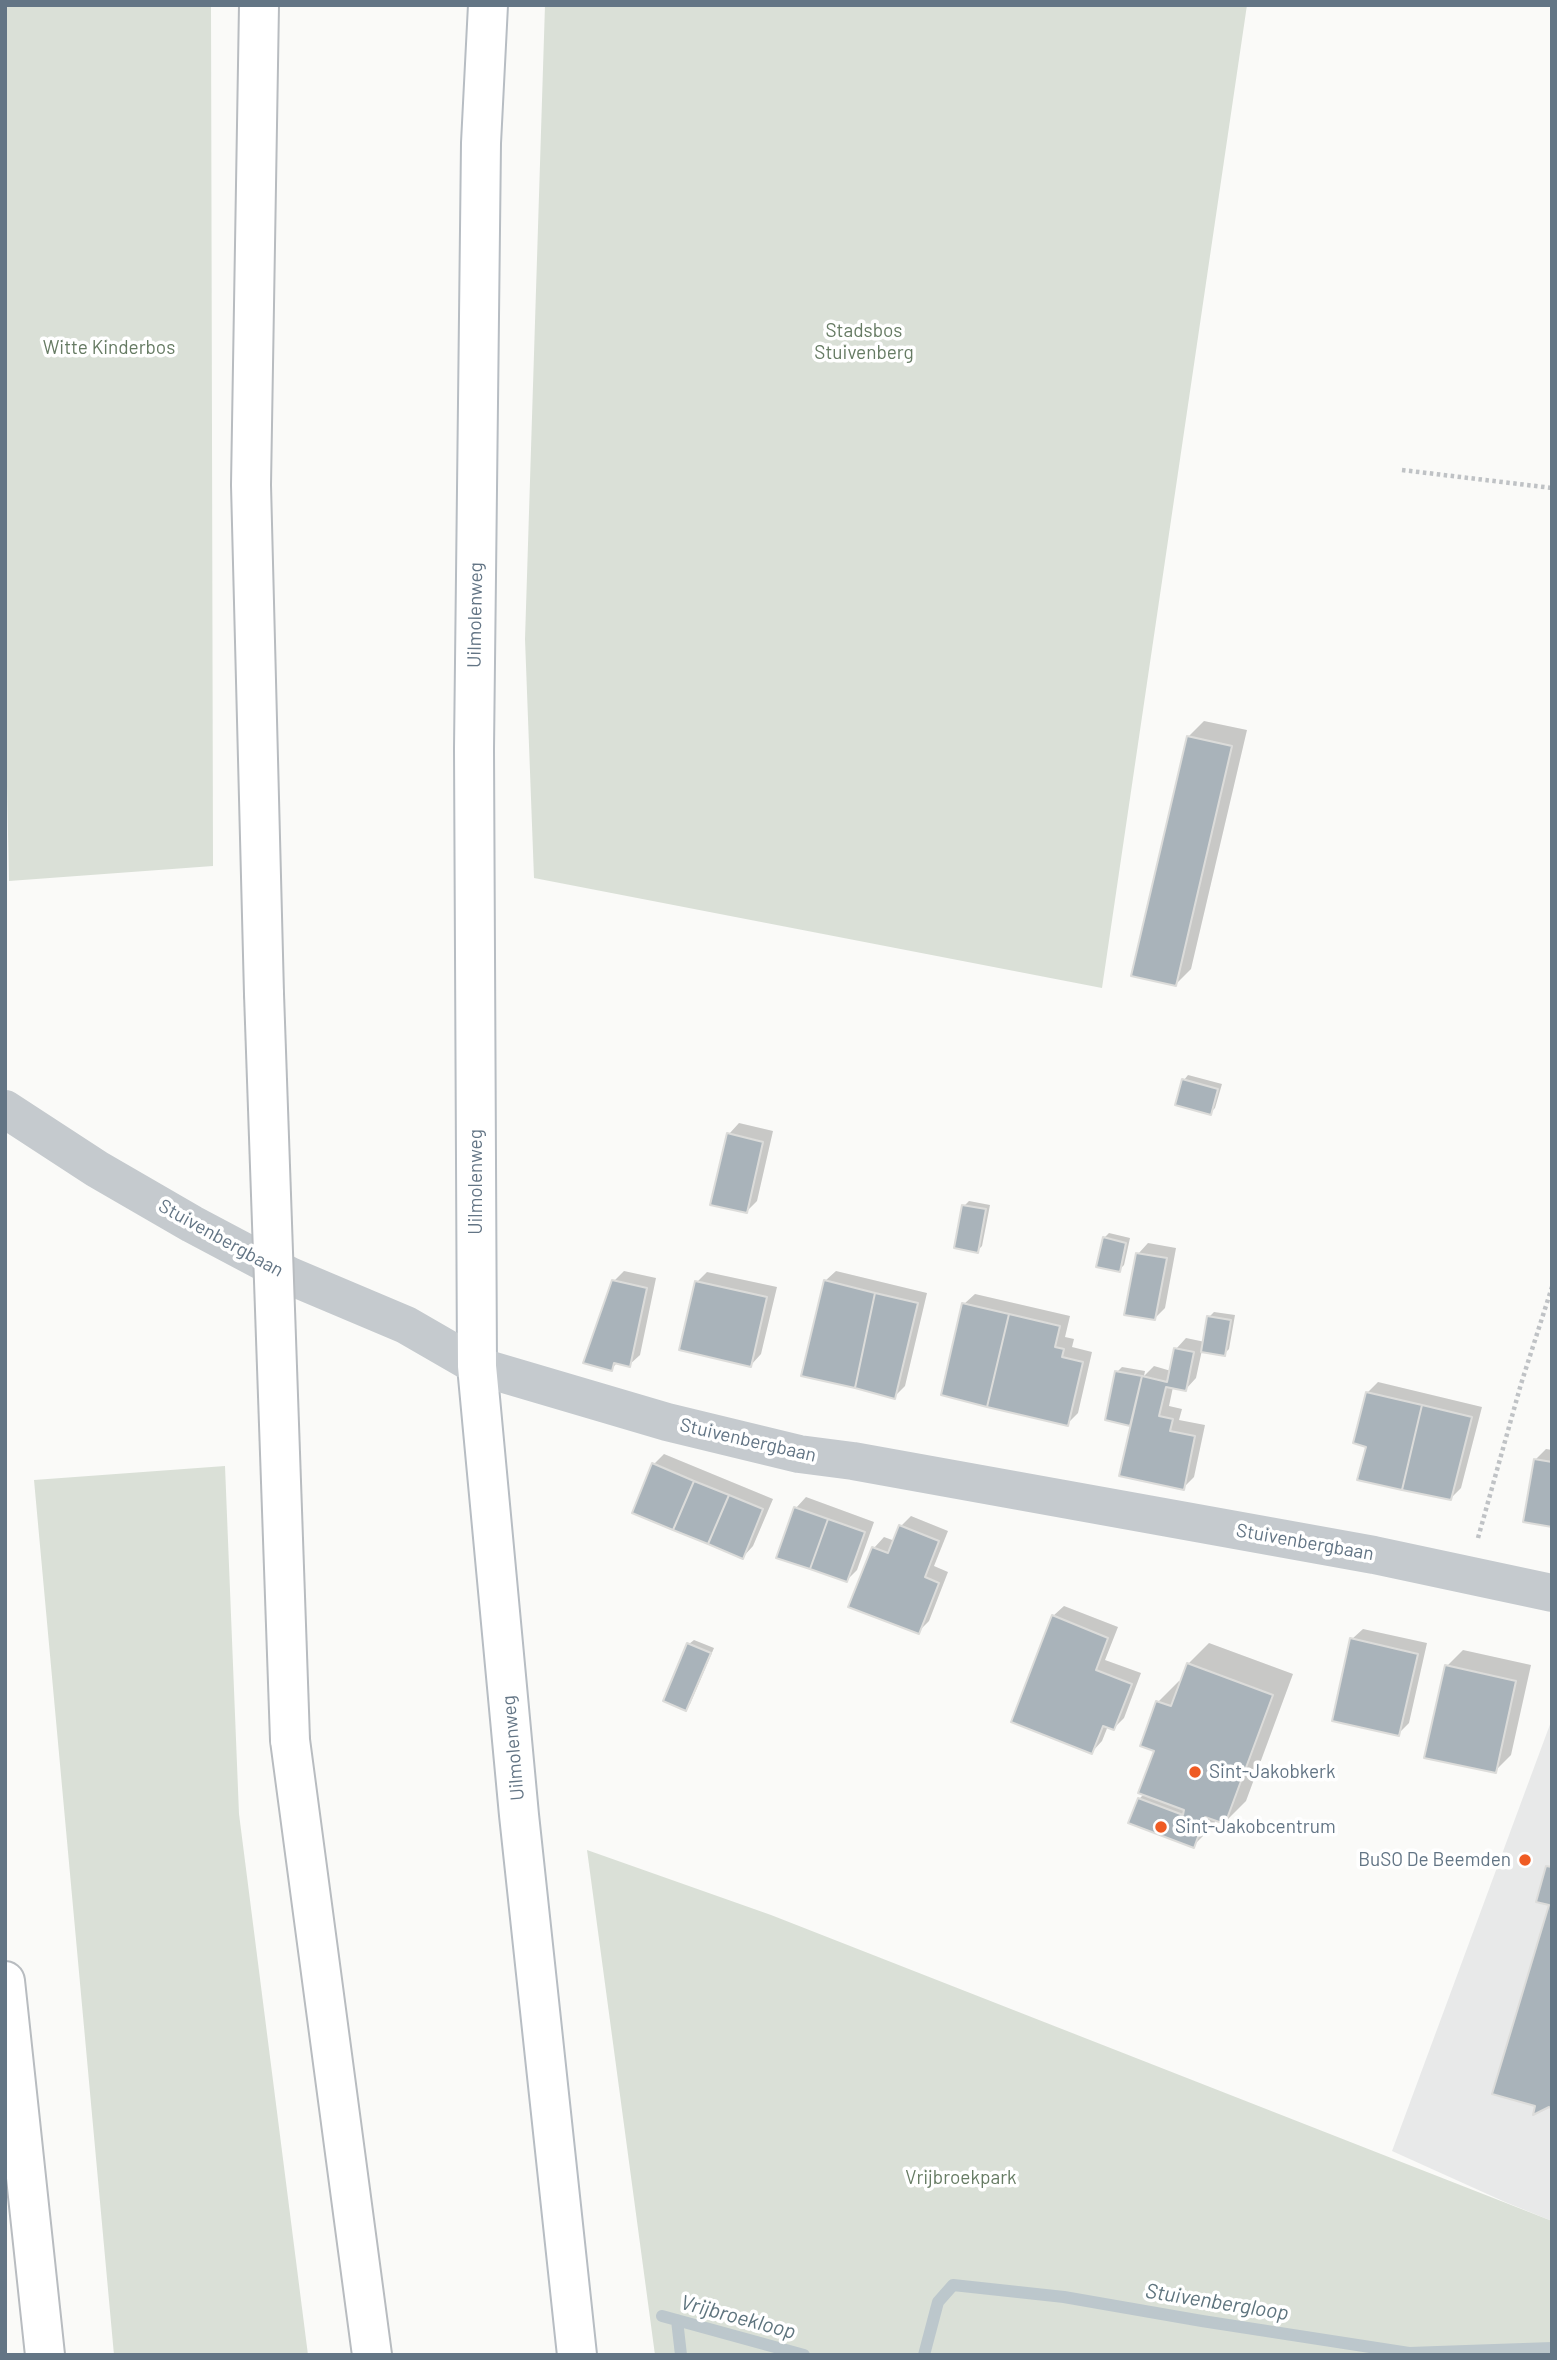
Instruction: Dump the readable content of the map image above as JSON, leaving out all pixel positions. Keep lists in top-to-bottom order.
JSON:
{
  "streets": {
    "main road": ["Uilmolenweg"],
    "street": ["Stuivenbergbaan"]
  },
  "crossings": [
    ["Uilmolenweg", "Stuivenbergbaan"]
  ],
  "water": ["Stuivenbergloop", "Vrijbroekloop"],
  "parks": ["Stadsbos Stuivenberg", "Witte Kinderbos", "Vrijbroekpark"],
  "places": ["Sint-Jakobkerk", "Sint-Jakobcentrum", "BuSO De Beemden"]
}
